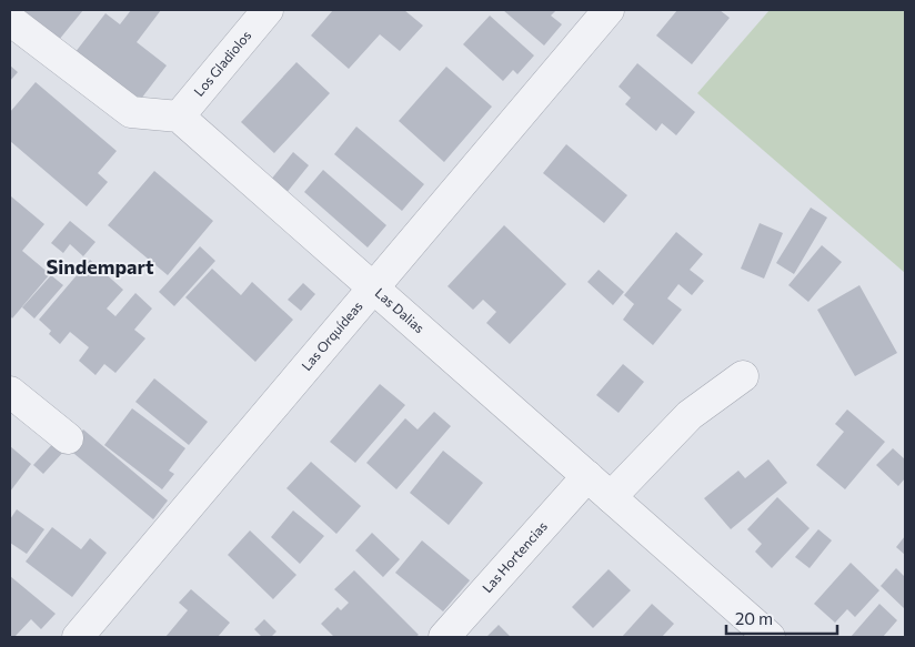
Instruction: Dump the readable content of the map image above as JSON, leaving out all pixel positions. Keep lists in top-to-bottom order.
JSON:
{
  "streets": {
    "street": [
      "Los Gladiolos",
      "Las Dalias",
      "Las Orquídeas",
      "Las Hortencias"
    ]
  },
  "crossings": [
    ["Los Gladiolos", "Las Dalias"],
    ["Las Dalias", "Las Orquídeas"],
    ["Las Dalias", "Las Hortencias"]
  ],
  "districts": ["Sindempart"],
  "scale_bar": "20 m"
}
